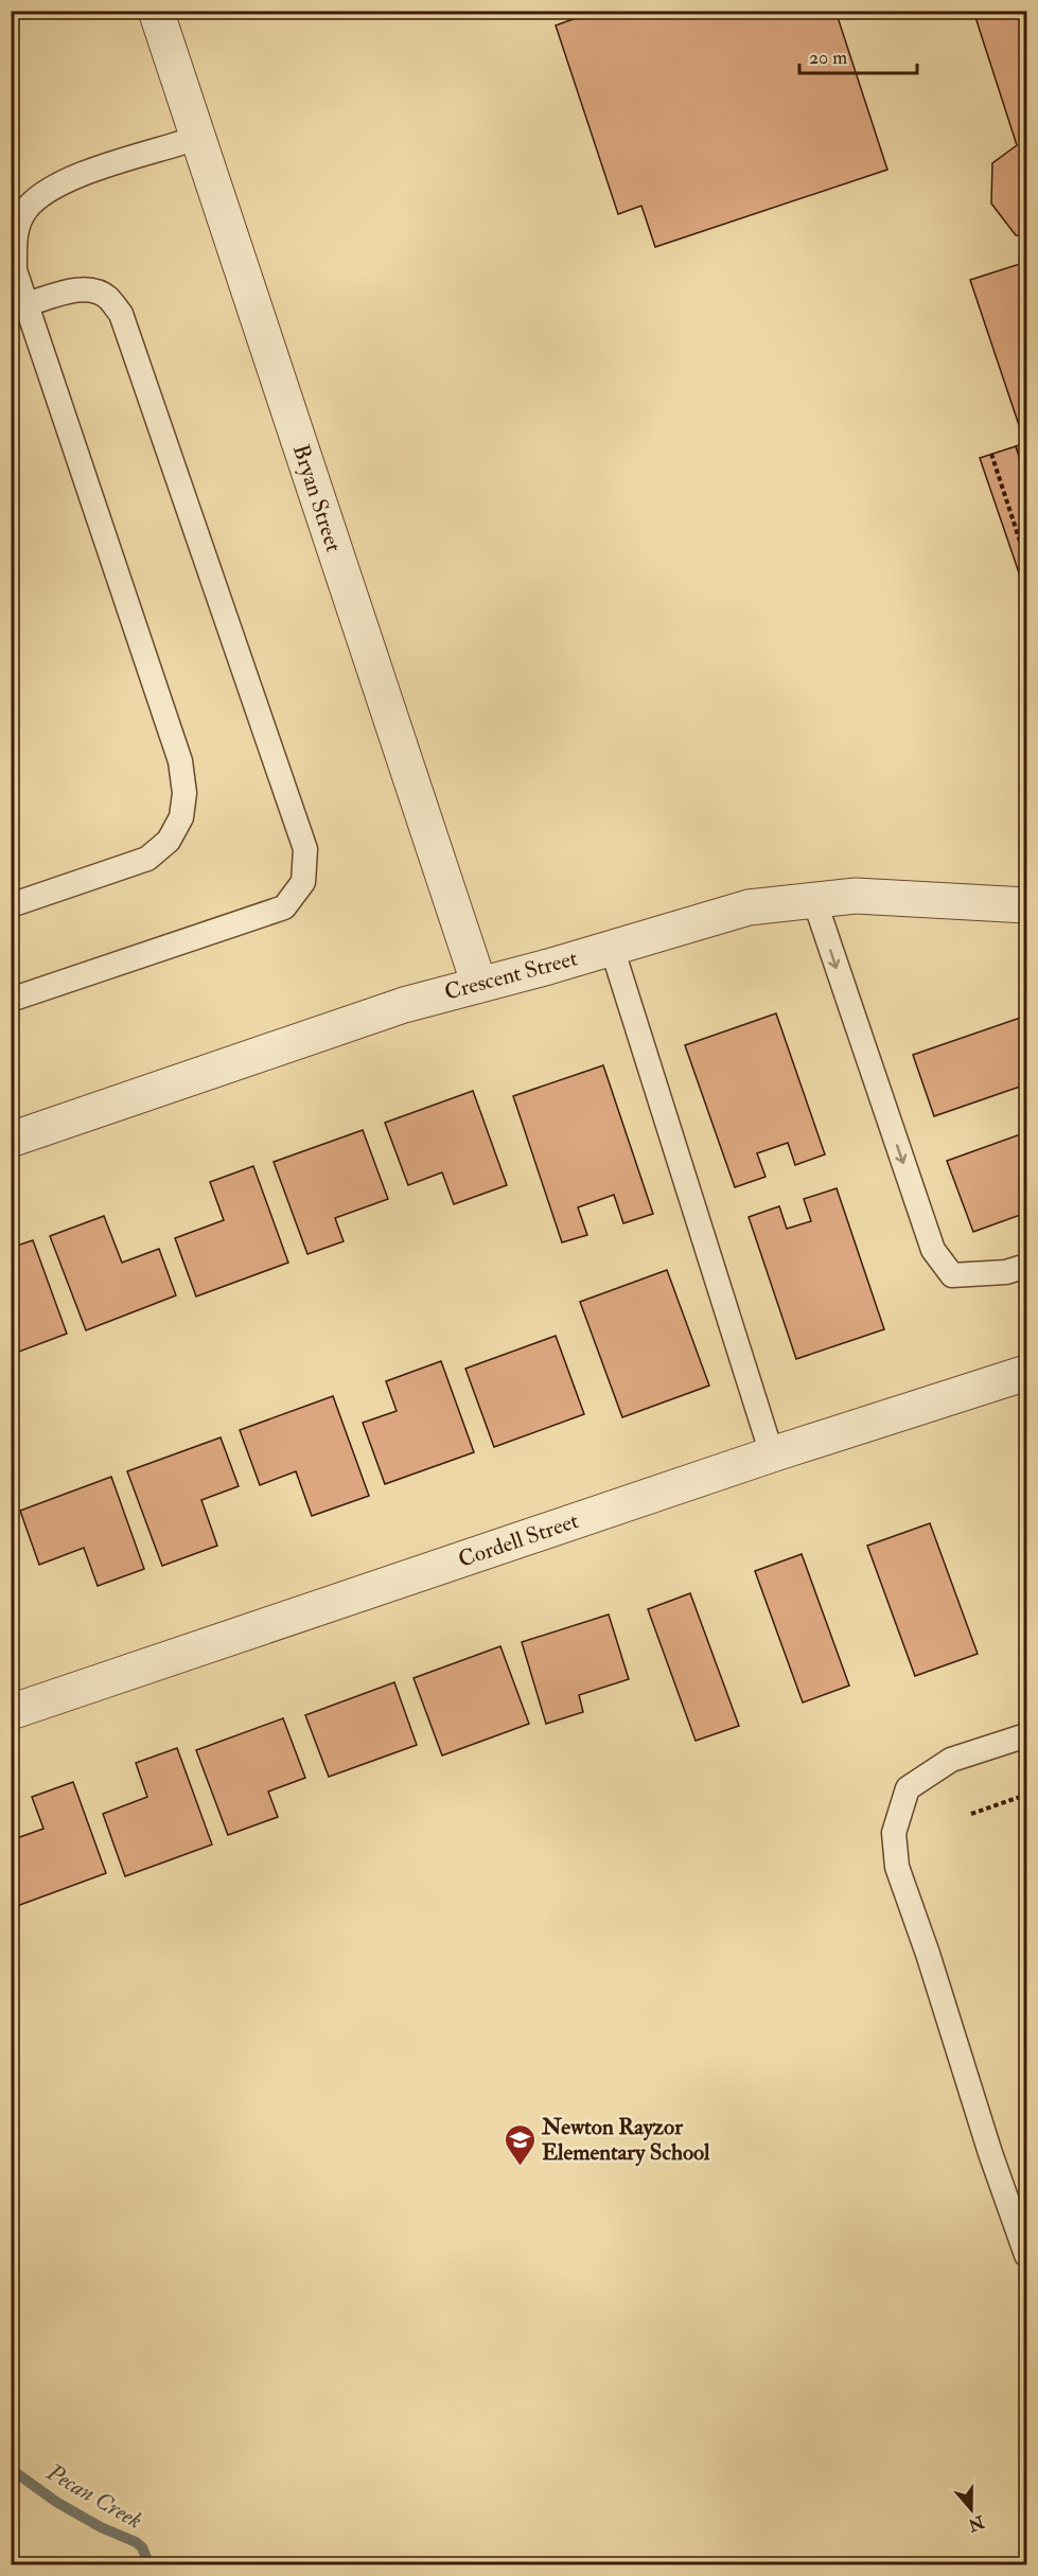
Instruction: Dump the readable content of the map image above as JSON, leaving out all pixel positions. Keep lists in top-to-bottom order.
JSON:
{
  "streets": {
    "street": ["Bryan Street", "Crescent Street", "Cordell Street"]
  },
  "crossings": [
    ["Bryan Street", "Crescent Street"]
  ],
  "water": ["Pecan Creek"],
  "places": {
    "school or university": ["Newton Rayzor Elementary School"]
  },
  "scale_bar": "20 m",
  "north": "bottom"
}
